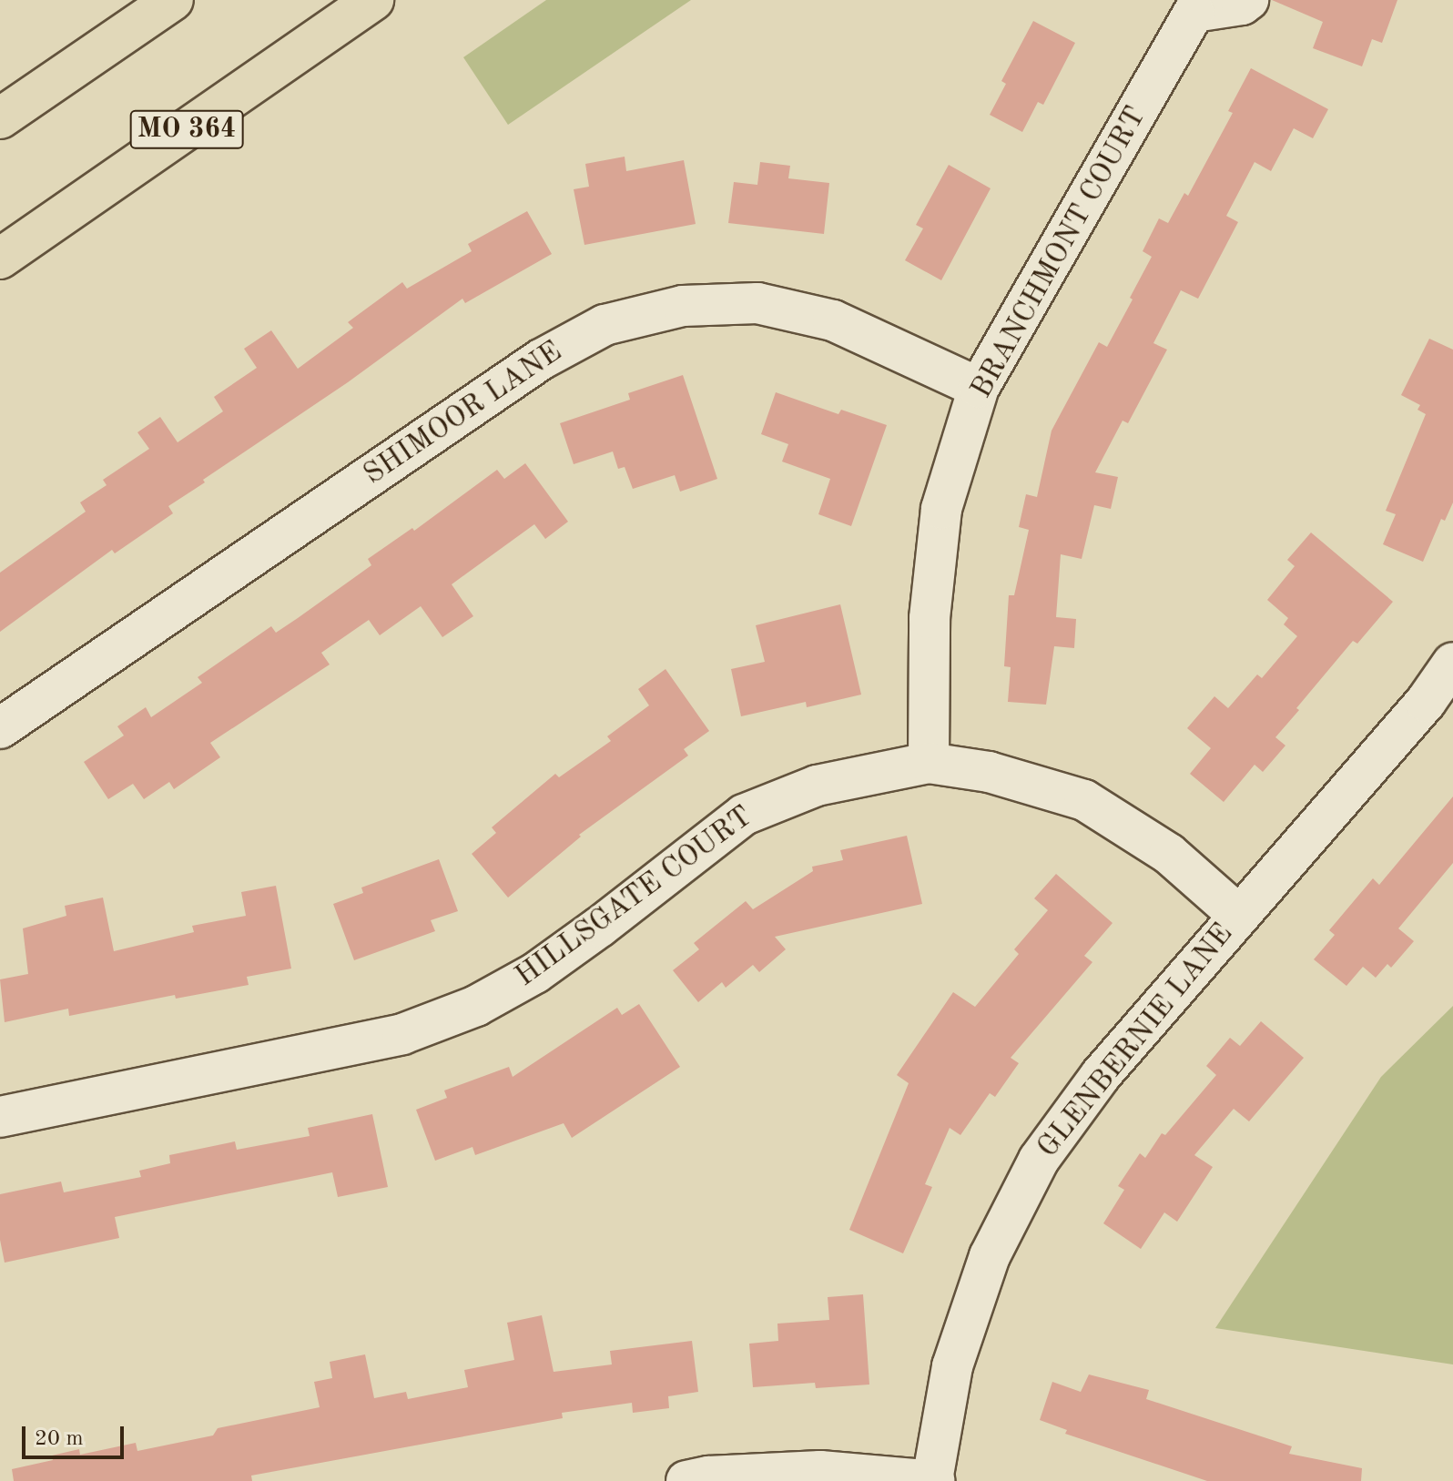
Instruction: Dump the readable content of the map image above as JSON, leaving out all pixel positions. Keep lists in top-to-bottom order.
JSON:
{
  "streets": {
    "highway": ["MO 364"],
    "street": [
      "BRANCHMONT COURT",
      "SHIMOOR LANE",
      "HILLSGATE COURT",
      "GLENBERNIE LANE"
    ]
  },
  "crossings": [
    ["BRANCHMONT COURT", "SHIMOOR LANE"],
    ["BRANCHMONT COURT", "HILLSGATE COURT"],
    ["HILLSGATE COURT", "GLENBERNIE LANE"]
  ],
  "scale_bar": "20 m"
}
